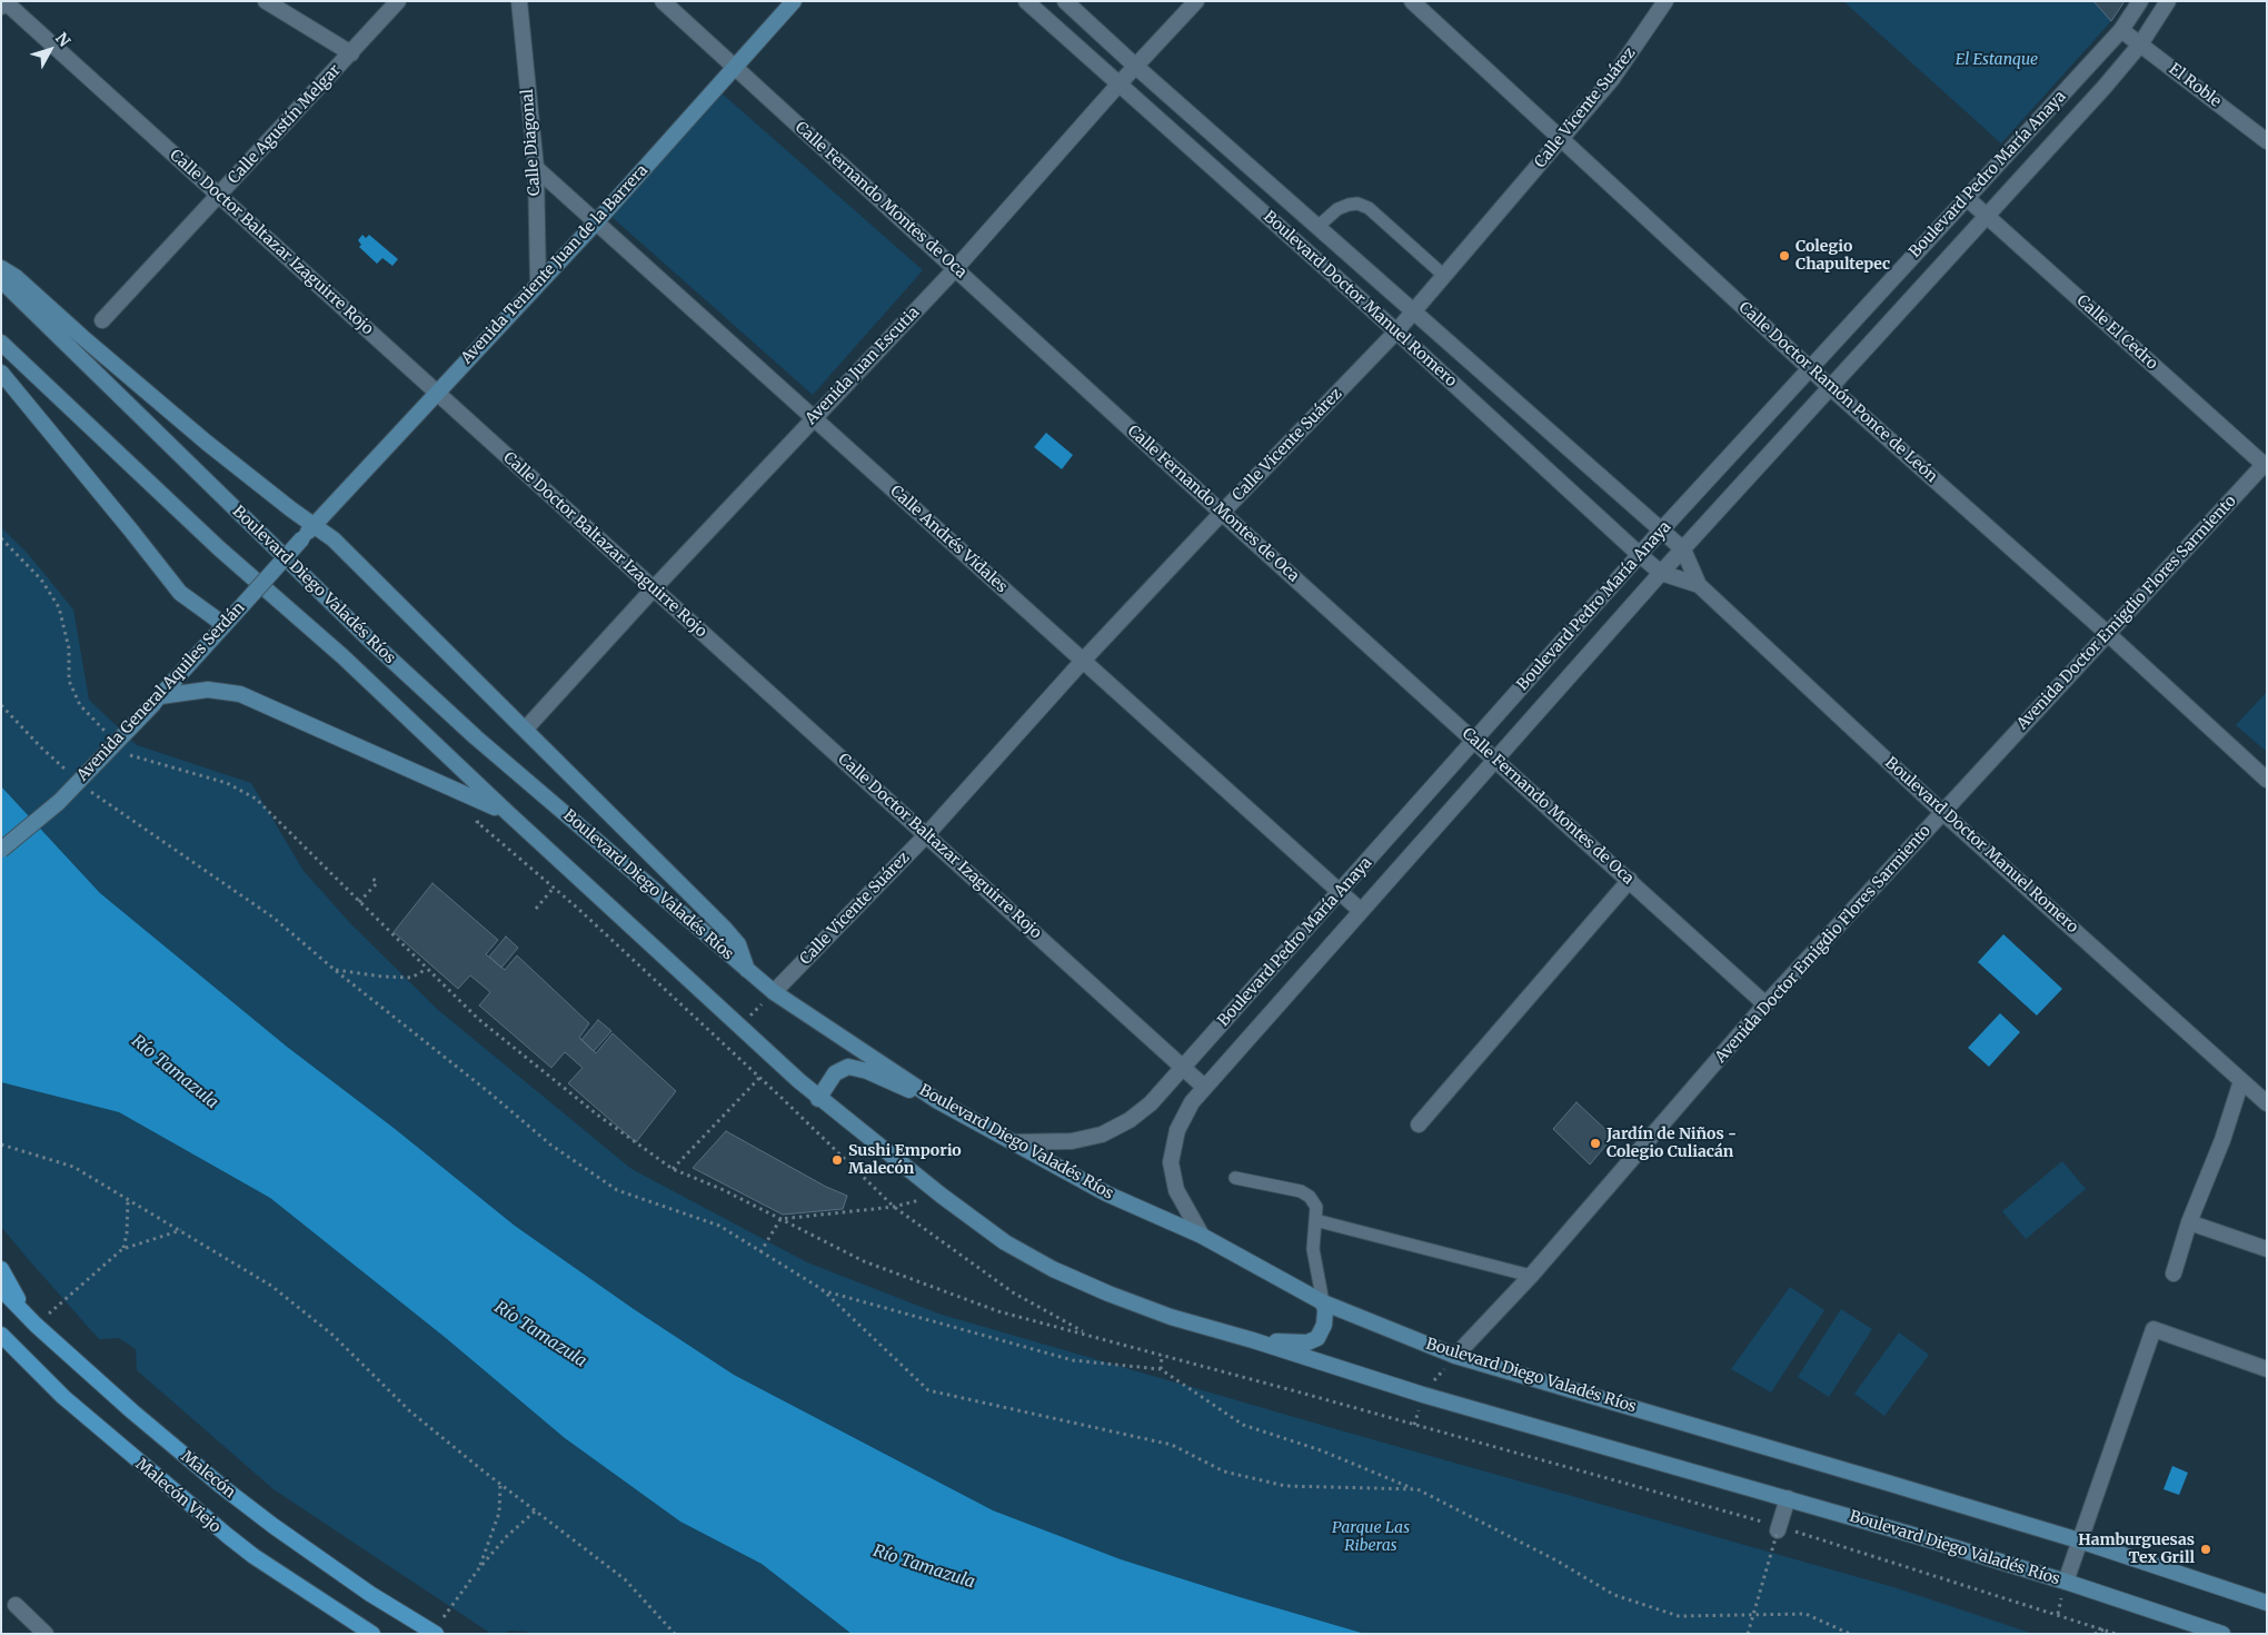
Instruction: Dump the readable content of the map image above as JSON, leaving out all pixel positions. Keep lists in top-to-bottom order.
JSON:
{
  "streets": {
    "main road": [
      "Avenida Teniente Juan de la Barrera",
      "Boulevard Diego Valadés Ríos",
      "Avenida General Aquiles Serdán",
      "Malecón",
      "Malecón Viejo"
    ],
    "street": [
      "El Roble",
      "Calle Vicente Suárez",
      "Calle Agustín Melgar",
      "Calle Diagonal",
      "Boulevard Pedro María Anaya",
      "Calle Fernando Montes de Oca",
      "Calle Doctor Baltazar Izaguirre Rojo",
      "Boulevard Doctor Manuel Romero",
      "Calle El Cedro",
      "Avenida Juan Escutia",
      "Calle Doctor Ramón Ponce de León",
      "Calle Andrés Vidales",
      "Avenida Doctor Emigdio Flores Sarmiento"
    ]
  },
  "crossings": [
    ["El Roble", "Boulevard Pedro María Anaya"],
    ["Calle Vicente Suárez", "Calle Fernando Montes de Oca"],
    ["Calle Vicente Suárez", "Calle Doctor Baltazar Izaguirre Rojo"],
    ["Calle Vicente Suárez", "Boulevard Doctor Manuel Romero"],
    ["Calle Vicente Suárez", "Calle Doctor Ramón Ponce de León"],
    ["Calle Vicente Suárez", "Calle Andrés Vidales"],
    ["Calle Vicente Suárez", "Boulevard Diego Valadés Ríos"],
    ["Calle Agustín Melgar", "Calle Doctor Baltazar Izaguirre Rojo"],
    ["Calle Diagonal", "Avenida Teniente Juan de la Barrera"],
    ["Calle Diagonal", "Calle Andrés Vidales"],
    ["Boulevard Pedro María Anaya", "Calle Fernando Montes de Oca"],
    ["Boulevard Pedro María Anaya", "Calle Doctor Baltazar Izaguirre Rojo"],
    ["Boulevard Pedro María Anaya", "Boulevard Doctor Manuel Romero"],
    ["Boulevard Pedro María Anaya", "Calle El Cedro"],
    ["Boulevard Pedro María Anaya", "Calle Doctor Ramón Ponce de León"],
    ["Boulevard Pedro María Anaya", "Calle Andrés Vidales"],
    ["Boulevard Pedro María Anaya", "Boulevard Diego Valadés Ríos"],
    ["Calle Fernando Montes de Oca", "Avenida Teniente Juan de la Barrera"],
    ["Calle Fernando Montes de Oca", "Avenida Juan Escutia"],
    ["Calle Fernando Montes de Oca", "Avenida Doctor Emigdio Flores Sarmiento"],
    ["Calle Doctor Baltazar Izaguirre Rojo", "Avenida Teniente Juan de la Barrera"],
    ["Calle Doctor Baltazar Izaguirre Rojo", "Avenida Juan Escutia"],
    ["Avenida Teniente Juan de la Barrera", "Calle Andrés Vidales"],
    ["Avenida Teniente Juan de la Barrera", "Avenida General Aquiles Serdán"],
    ["Boulevard Doctor Manuel Romero", "Avenida Juan Escutia"],
    ["Boulevard Doctor Manuel Romero", "Avenida Doctor Emigdio Flores Sarmiento"],
    ["Calle El Cedro", "Avenida Doctor Emigdio Flores Sarmiento"],
    ["Avenida Juan Escutia", "Calle Andrés Vidales"],
    ["Calle Doctor Ramón Ponce de León", "Avenida Doctor Emigdio Flores Sarmiento"],
    ["Boulevard Diego Valadés Ríos", "Avenida Doctor Emigdio Flores Sarmiento"]
  ],
  "water": ["Río Tamazula"],
  "parks": ["El Estanque", "Parque Las Riberas"],
  "places": [
    "Colegio Chapultepec",
    "Jardín de Niños - Colegio Culiacán",
    "Sushi Emporio Malecón",
    "Hamburguesas Tex Grill"
  ],
  "north": "top right"
}
